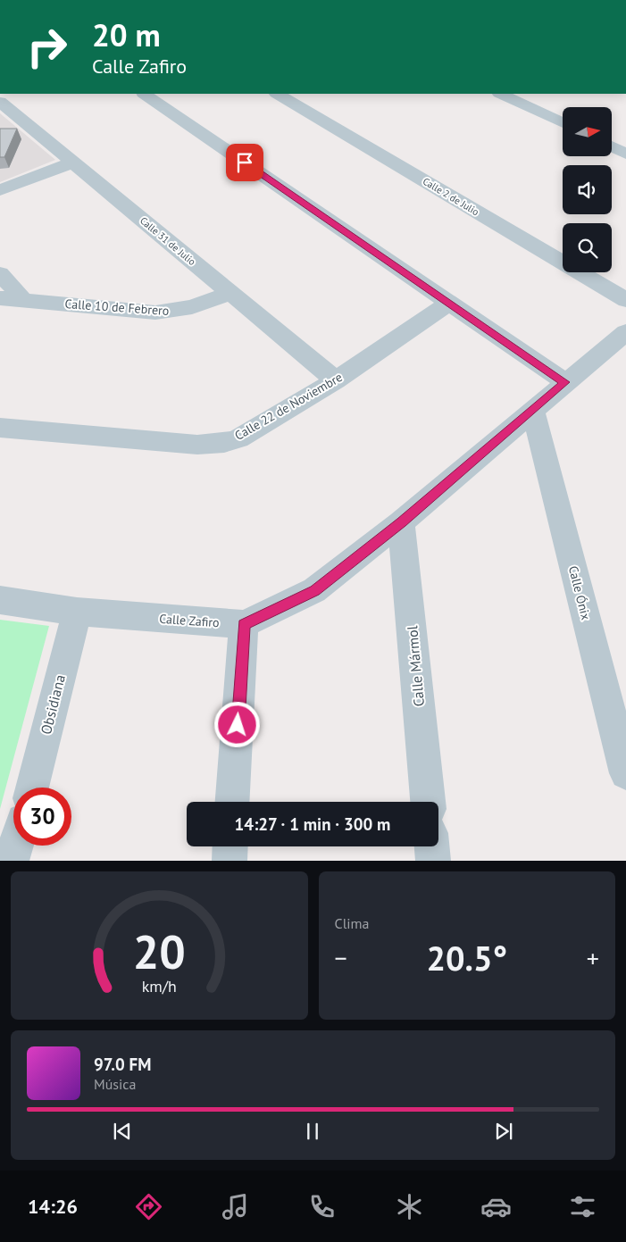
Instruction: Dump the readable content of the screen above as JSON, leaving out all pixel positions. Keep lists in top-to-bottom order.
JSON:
{
  "streets": {
    "street": [
      "Calle 2 de Julio",
      "Calle 31 de Julio",
      "Calle 10 de Febrero",
      "Calle 22 de Noviembre",
      "Calle Ónix",
      "Calle Zafiro",
      "Calle Mármol",
      "Obsidiana"
    ]
  },
  "crossings": [
    ["Calle 31 de Julio", "Calle 10 de Febrero"],
    ["Calle 31 de Julio", "Calle 22 de Noviembre"],
    ["Calle Zafiro", "Obsidiana"]
  ],
  "north": "right",
  "page": {
    "turn": ["20 m", "Calle Zafiro"],
    "limit": "30",
    "trip": "14:27 · 1 min · 300 m",
    "tile": "Clima",
    "heat": ["−", "20.5°", "+"],
    "song": ["97.0 FM", "Música"],
    "tabs": "14:26",
    "gauge": ["20", "km/h"]
  }
}
